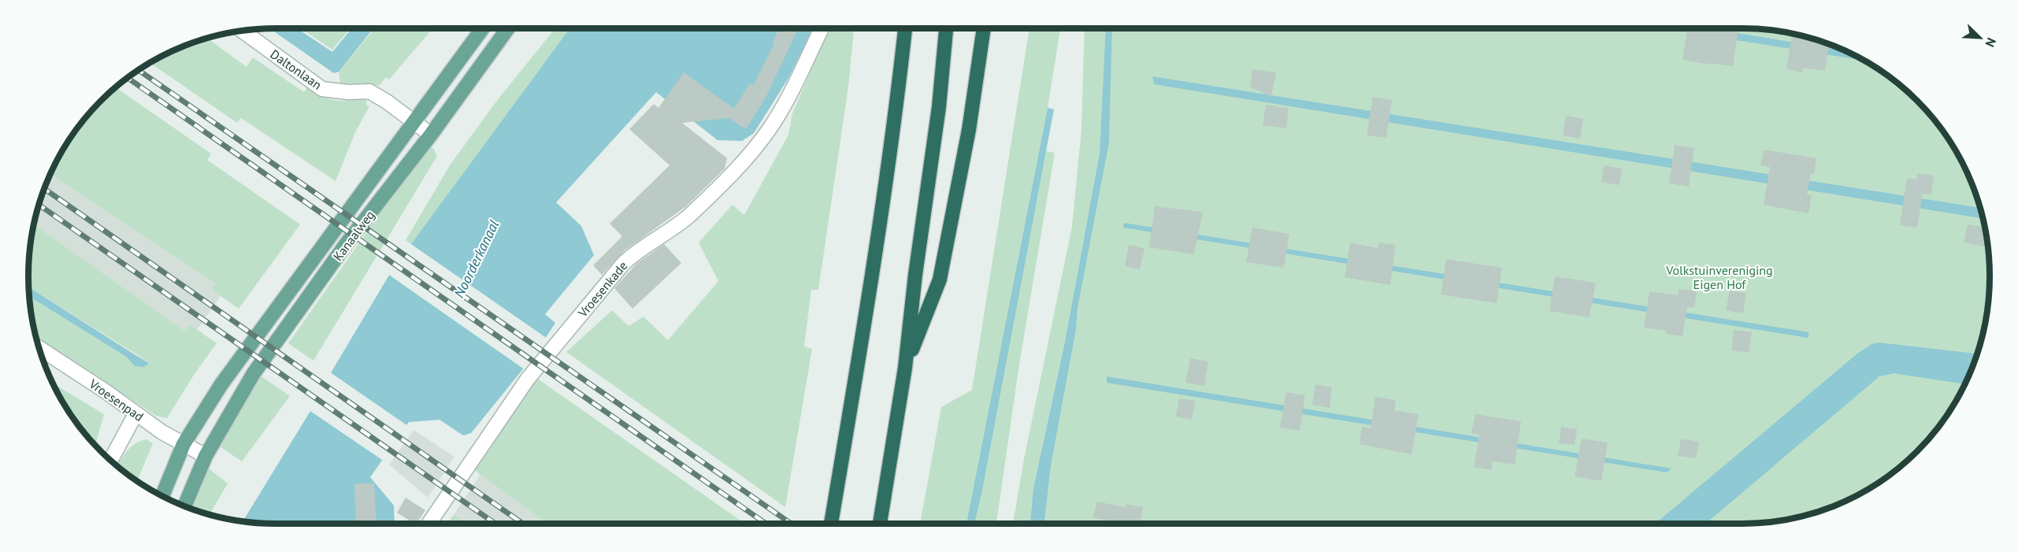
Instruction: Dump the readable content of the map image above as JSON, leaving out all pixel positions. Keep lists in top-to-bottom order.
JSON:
{
  "streets": {
    "main road": ["Kanaalweg"],
    "street": ["Daltonlaan", "Vroesenkade", "Vroesenpad"]
  },
  "crossings": [
    ["Daltonlaan", "Kanaalweg"],
    ["Kanaalweg", "Vroesenpad"]
  ],
  "water": ["Noorderkanaal"],
  "parks": ["Volkstuinvereniging Eigen Hof"],
  "north": "bottom right"
}
